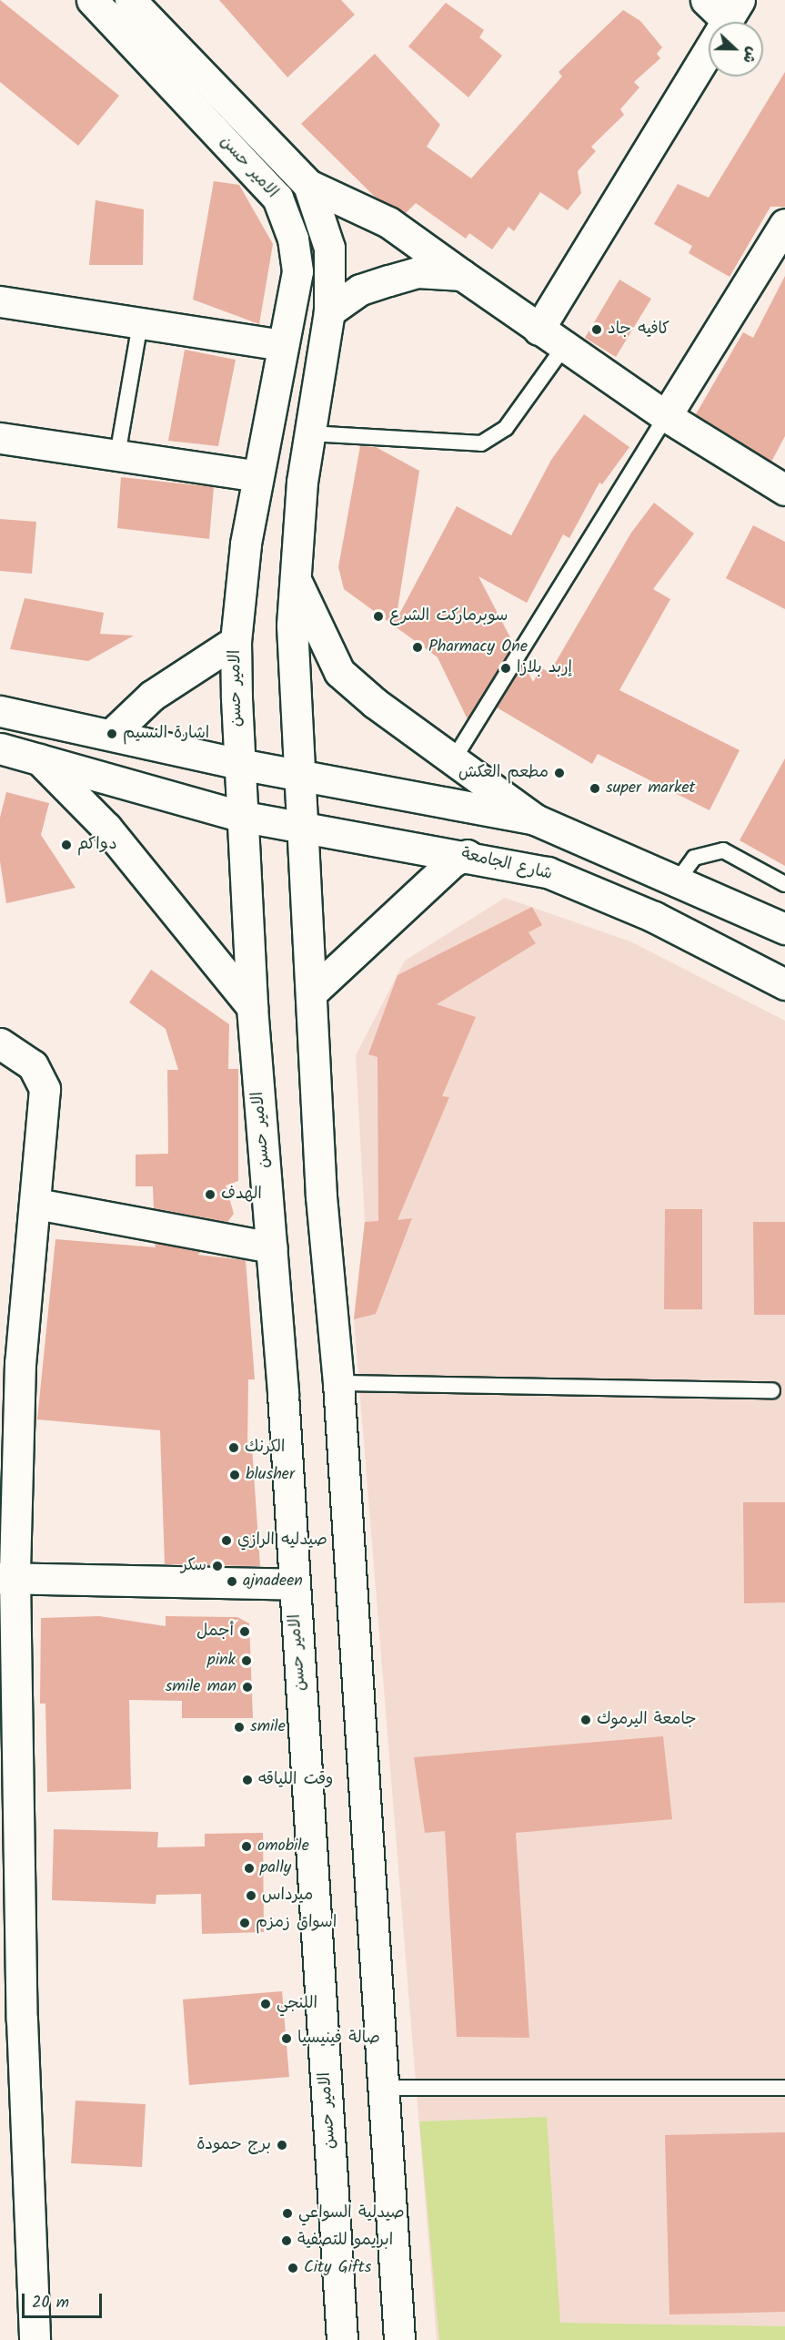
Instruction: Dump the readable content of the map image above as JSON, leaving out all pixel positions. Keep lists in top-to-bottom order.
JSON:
{
  "streets": {
    "main road": ["الامير حسن", "شارع الجامعة"]
  },
  "crossings": [
    ["الامير حسن", "شارع الجامعة"]
  ],
  "places": [
    "كافيه جاد",
    "سوبرماركت الشرع",
    "Pharmacy One",
    "إربد بلازا",
    "اشارة النسيم",
    "مطعم العكش",
    "super market",
    "دواكم",
    "الهدف",
    "الكرنك",
    "blusher",
    "صيدليه الرازي",
    "سكر",
    "ajnadeen",
    "أجمل",
    "pink",
    "smile man",
    "جامعة اليرموك",
    "smile",
    "وقت اللياقه",
    "omobile",
    "pally",
    "ميرداس",
    "اسواق زمزم",
    "اللنجي",
    "صالة فينيسيا",
    "برج حمودة",
    "صيدلية السواعي",
    "ابريمو للتصفية",
    "City Gifts"
  ],
  "scale_bar": "20 m",
  "north": "right"
}
